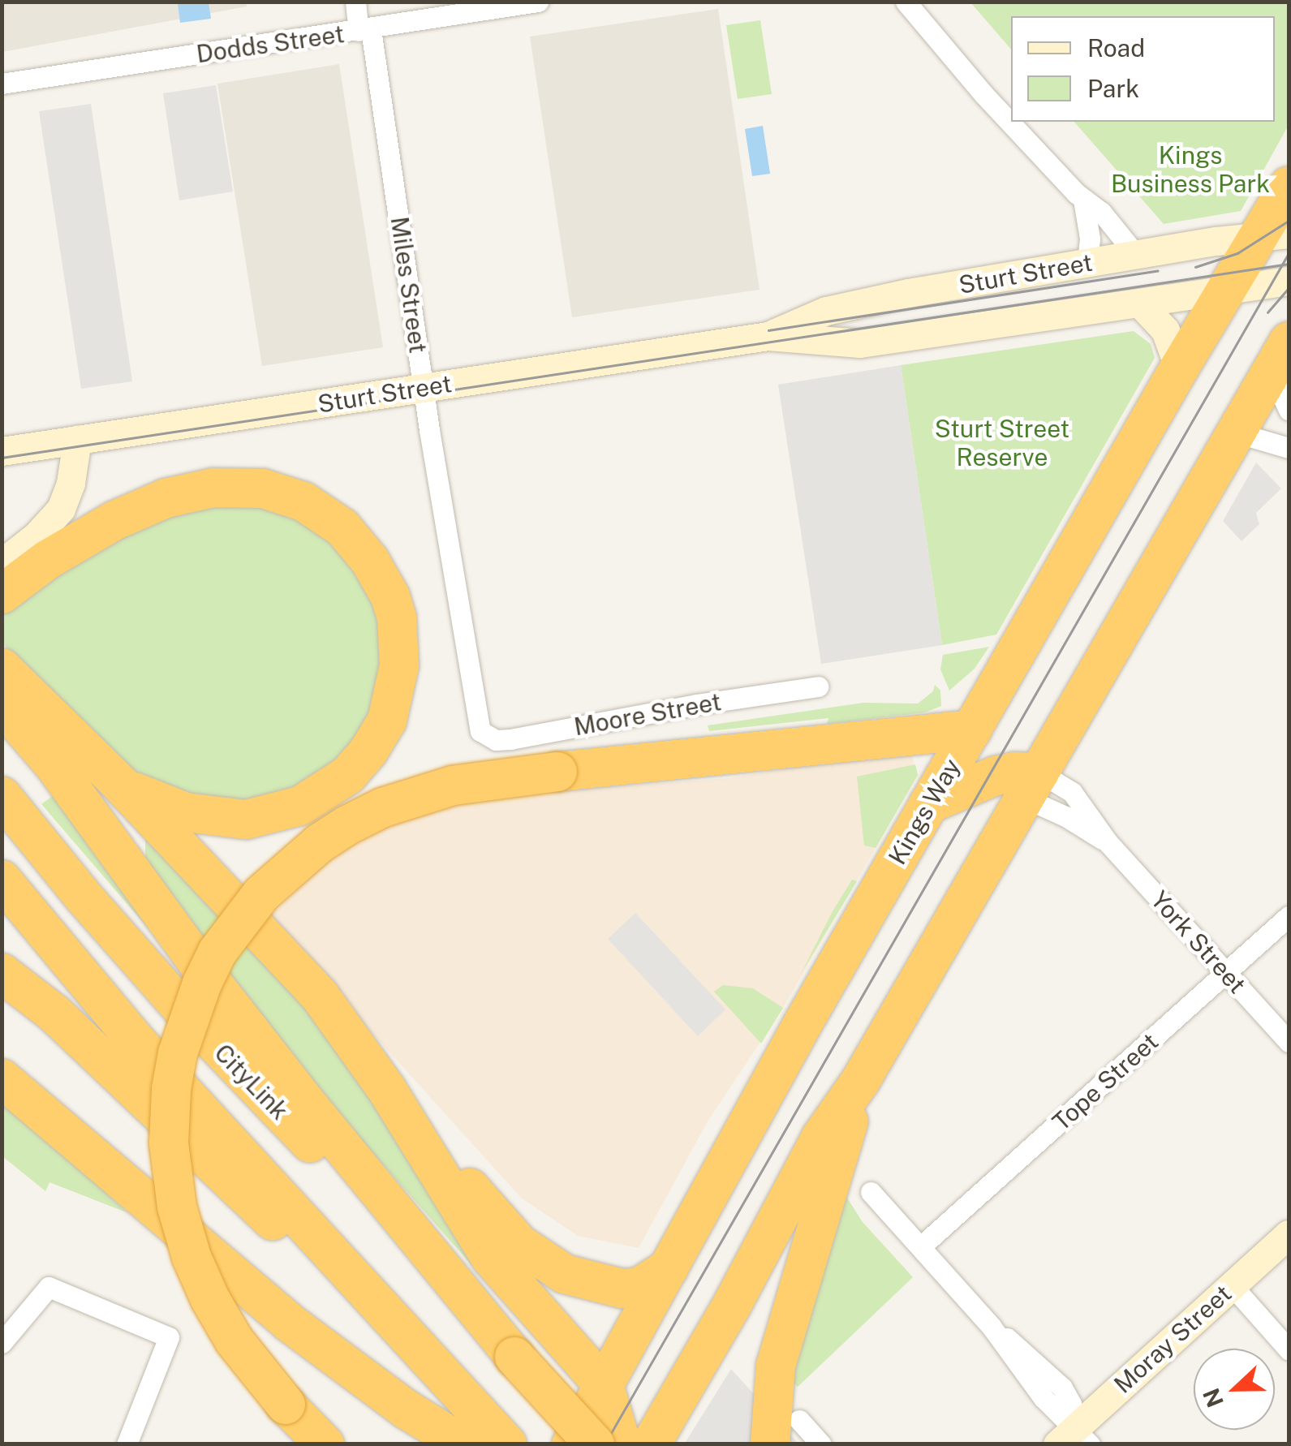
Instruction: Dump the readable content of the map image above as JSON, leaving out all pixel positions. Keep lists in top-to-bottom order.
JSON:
{
  "streets": {
    "highway": ["Kings Way", "CityLink"],
    "street": [
      "Dodds Street",
      "Sturt Street",
      "Miles Street",
      "Moore Street",
      "York Street",
      "Tope Street",
      "Moray Street"
    ]
  },
  "crossings": [
    ["Dodds Street", "Miles Street"],
    ["Sturt Street", "Miles Street"],
    ["Sturt Street", "Kings Way"],
    ["Miles Street", "Moore Street"],
    ["York Street", "Tope Street"]
  ],
  "parks": ["Kings Business Park", "Sturt Street Reserve"],
  "legend": ["Road", "Park"],
  "north": "left"
}
